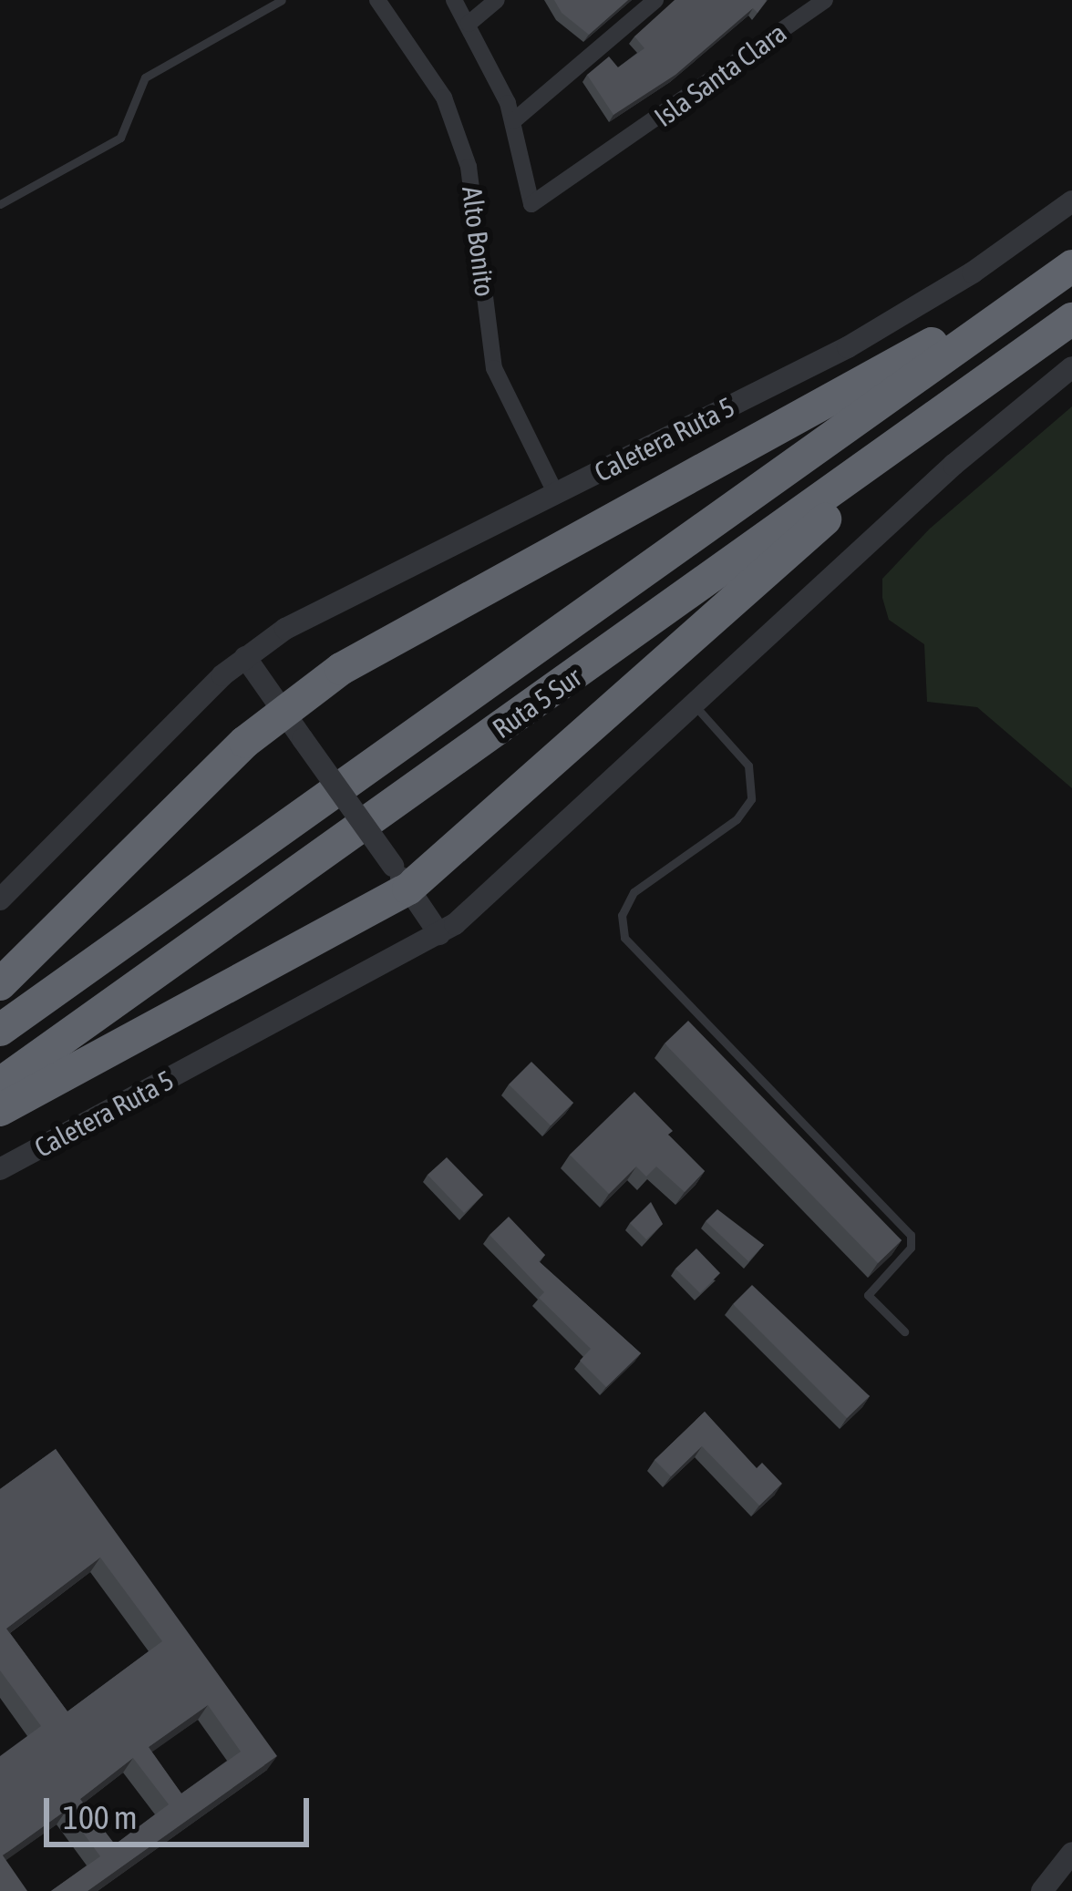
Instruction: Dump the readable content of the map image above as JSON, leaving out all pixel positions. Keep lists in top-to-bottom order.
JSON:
{
  "streets": {
    "highway": ["Ruta 5 Sur"],
    "street": ["Isla Santa Clara", "Alto Bonito", "Caletera Ruta 5"]
  },
  "crossings": [
    ["Alto Bonito", "Caletera Ruta 5"]
  ],
  "scale_bar": "100 m"
}
